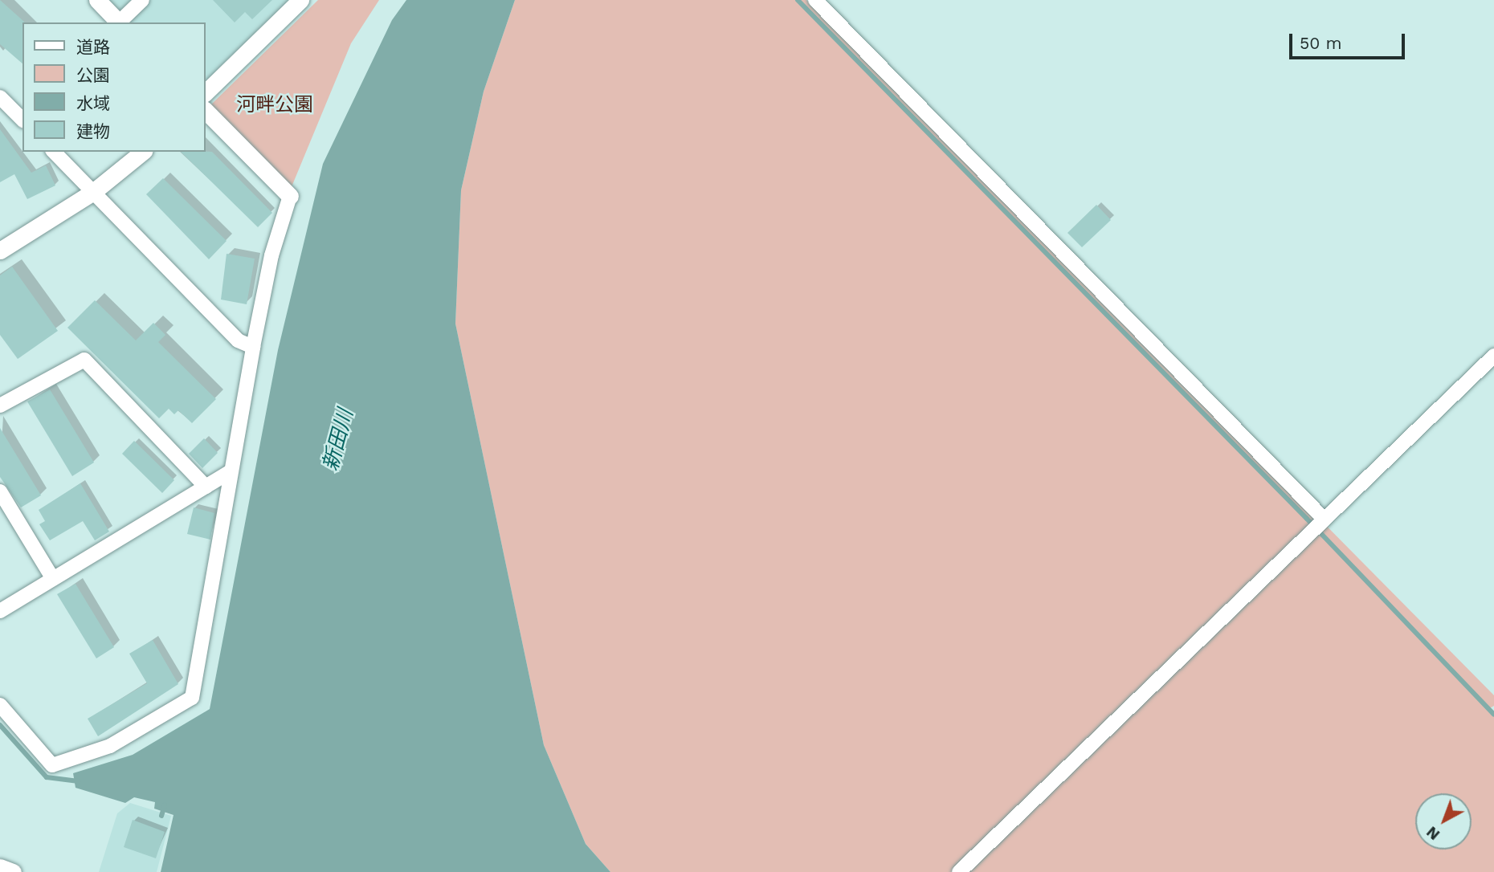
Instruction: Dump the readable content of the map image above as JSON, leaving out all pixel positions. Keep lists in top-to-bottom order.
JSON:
{
  "water": ["新田川"],
  "parks": ["河畔公園"],
  "legend": [
    "道路",
    "公園",
    "水域",
    "建物"
  ],
  "scale_bar": "50 m",
  "north": "bottom left"
}
